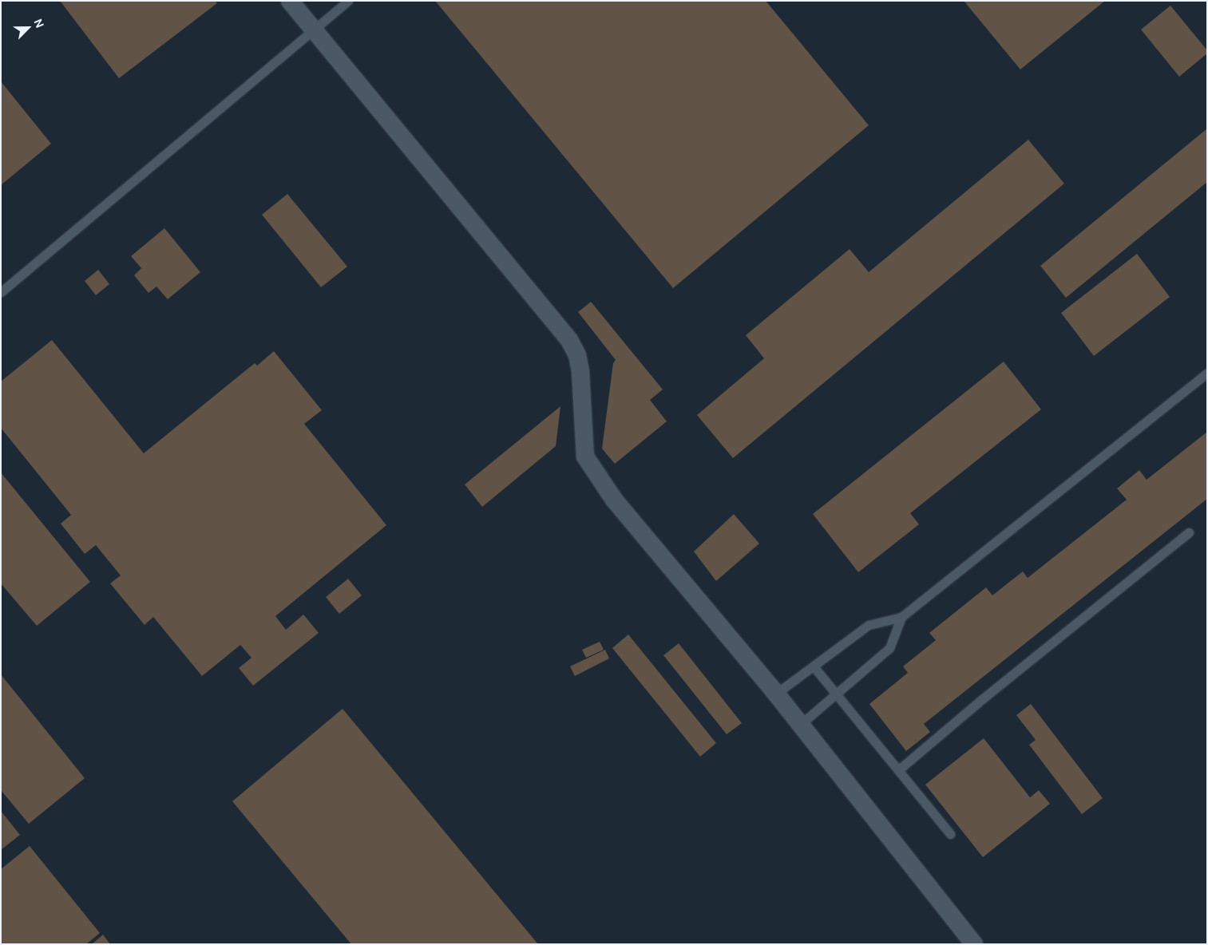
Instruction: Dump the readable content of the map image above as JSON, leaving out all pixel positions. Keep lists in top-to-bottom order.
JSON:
{
  "north": "top right"
}
